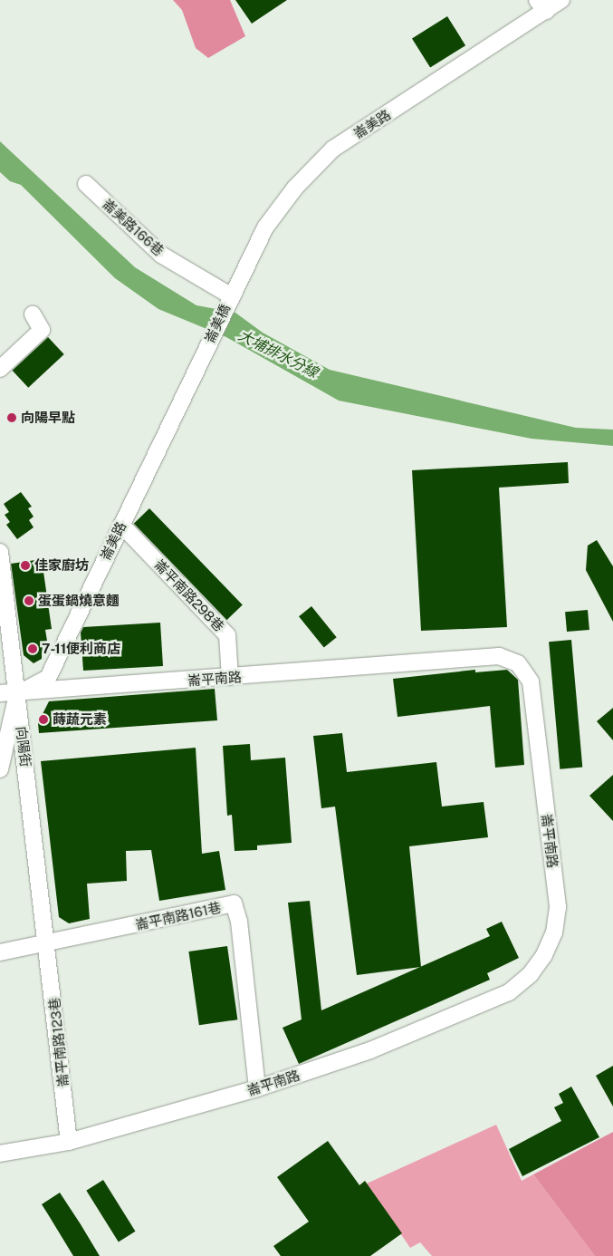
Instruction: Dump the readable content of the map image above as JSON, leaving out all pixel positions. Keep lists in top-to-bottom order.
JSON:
{
  "streets": {
    "street": [
      "崙美路",
      "崙美路166巷",
      "崙美橋",
      "崙平南路298巷",
      "崙平南路",
      "向陽街",
      "崙平南路161巷",
      "崙平南路123巷"
    ]
  },
  "crossings": [
    ["崙美路", "崙美路166巷"],
    ["崙美路", "崙美橋"],
    ["崙美路", "崙平南路298巷"],
    ["崙美路", "崙平南路"],
    ["崙美路", "向陽街"],
    ["崙美路166巷", "崙美橋"],
    ["崙平南路298巷", "崙平南路"],
    ["崙平南路", "向陽街"],
    ["崙平南路", "崙平南路161巷"],
    ["崙平南路", "崙平南路123巷"],
    ["向陽街", "崙平南路161巷"],
    ["向陽街", "崙平南路123巷"],
    ["崙平南路161巷", "崙平南路123巷"]
  ],
  "water": ["大埔排水分線"],
  "places": [
    "向陽早點",
    "佳家廚坊",
    "蛋蛋鍋燒意麵",
    "7-11便利商店",
    "蒔蔬元素"
  ]
}
